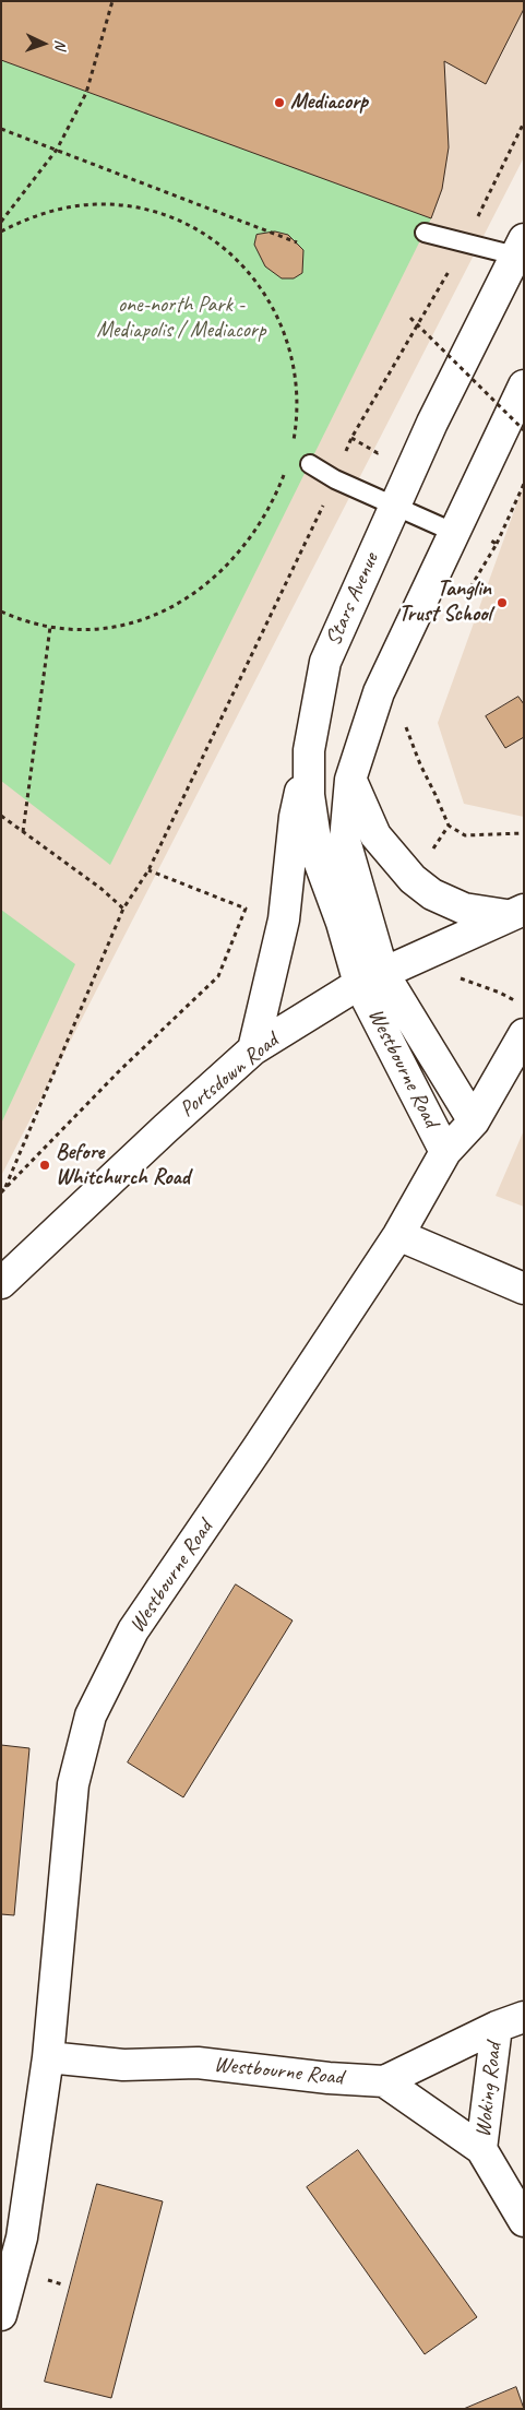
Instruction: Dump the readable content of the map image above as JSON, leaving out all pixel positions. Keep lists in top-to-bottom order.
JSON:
{
  "streets": {
    "street": [
      "Stars Avenue",
      "Westbourne Road",
      "Portsdown Road",
      "Woking Road"
    ]
  },
  "crossings": [
    ["Stars Avenue", "Westbourne Road"],
    ["Stars Avenue", "Portsdown Road"],
    ["Westbourne Road", "Portsdown Road"],
    ["Westbourne Road", "Woking Road"]
  ],
  "parks": ["one-north Park - Mediapolis / Mediacorp"],
  "places": ["Mediacorp", "Tanglin Trust School", "Before Whitchurch Road"],
  "north": "right"
}
